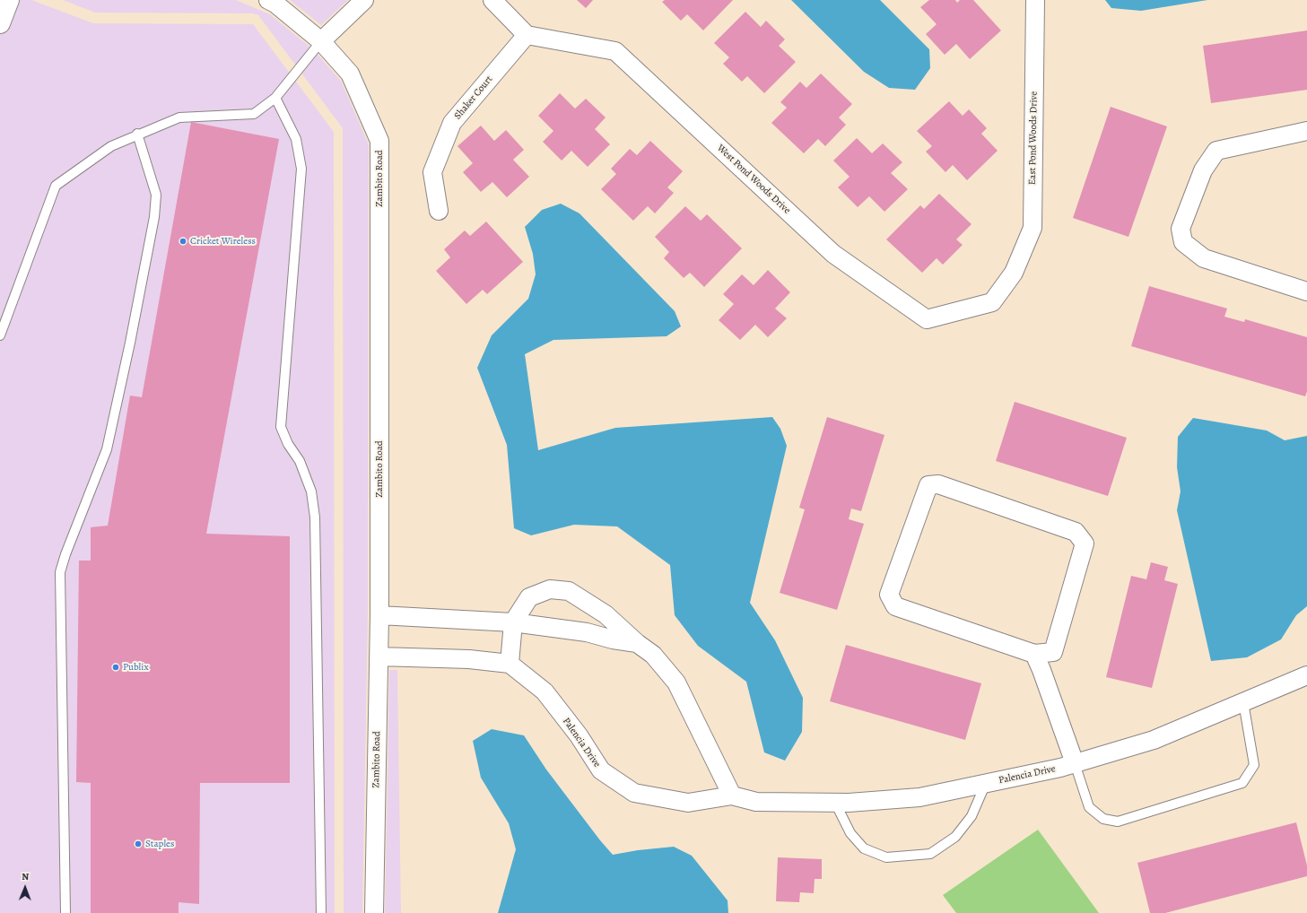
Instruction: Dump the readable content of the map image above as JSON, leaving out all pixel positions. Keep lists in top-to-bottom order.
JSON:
{
  "streets": {
    "street": [
      "Shaker Court",
      "East Pond Woods Drive",
      "Zambito Road",
      "West Pond Woods Drive",
      "Palencia Drive"
    ]
  },
  "crossings": [
    ["Shaker Court", "West Pond Woods Drive"],
    ["East Pond Woods Drive", "West Pond Woods Drive"]
  ],
  "places": ["Cricket Wireless", "Publix", "Staples"],
  "north": "top"
}
